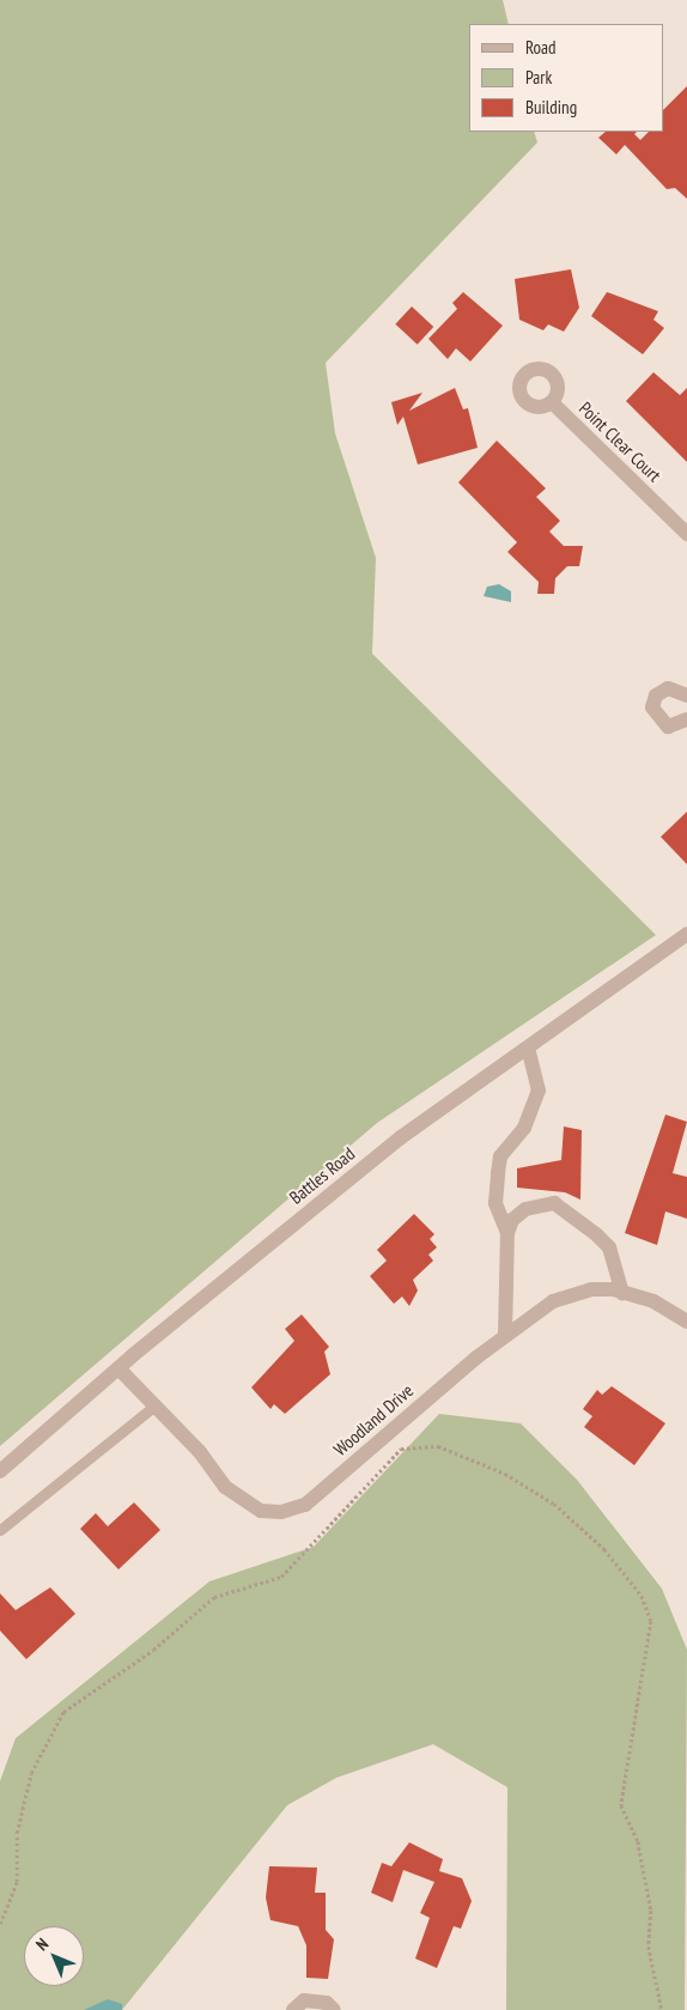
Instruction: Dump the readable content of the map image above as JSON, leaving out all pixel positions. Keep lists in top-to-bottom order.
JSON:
{
  "streets": {
    "street": ["Point Clear Court", "Battles Road", "Woodland Drive"]
  },
  "crossings": [
    ["Battles Road", "Woodland Drive"]
  ],
  "legend": ["Road", "Park", "Building"],
  "north": "top left"
}
